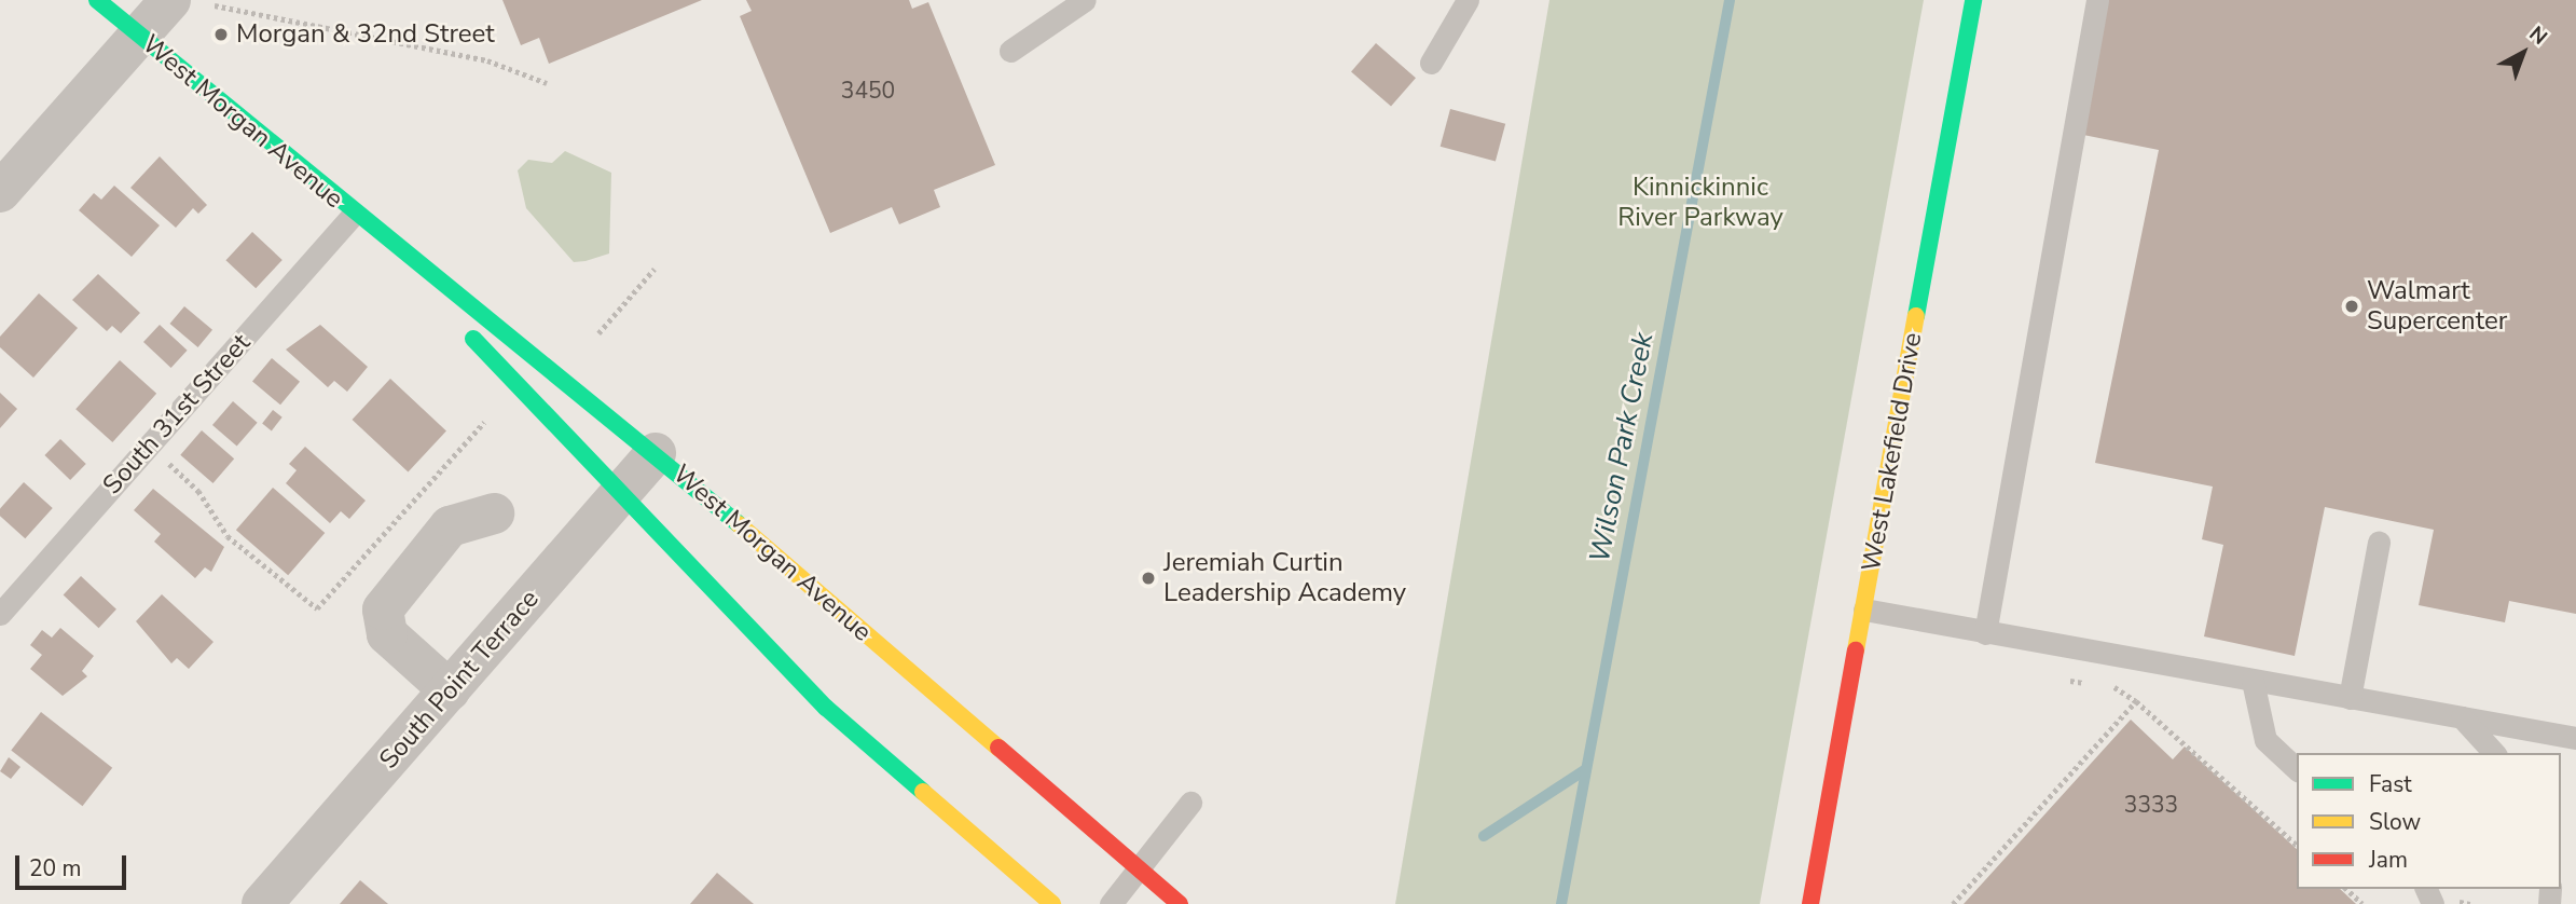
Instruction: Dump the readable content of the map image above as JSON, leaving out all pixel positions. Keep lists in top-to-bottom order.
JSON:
{
  "streets": {
    "street": ["West Morgan Avenue", "West Lakefield Drive", "South Point Terrace"],
    "lane": ["South 31st Street"]
  },
  "crossings": [
    ["West Morgan Avenue", "South 31st Street"],
    ["West Morgan Avenue", "South Point Terrace"]
  ],
  "water": ["Wilson Park Creek"],
  "parks": ["Kinnickinnic River Parkway"],
  "places": ["Morgan & 32nd Street", "Walmart Supercenter", "Jeremiah Curtin Leadership Academy"],
  "house_numbers": ["3450", "3333"],
  "legend": ["Fast", "Slow", "Jam"],
  "scale_bar": "20 m",
  "north": "top right"
}
